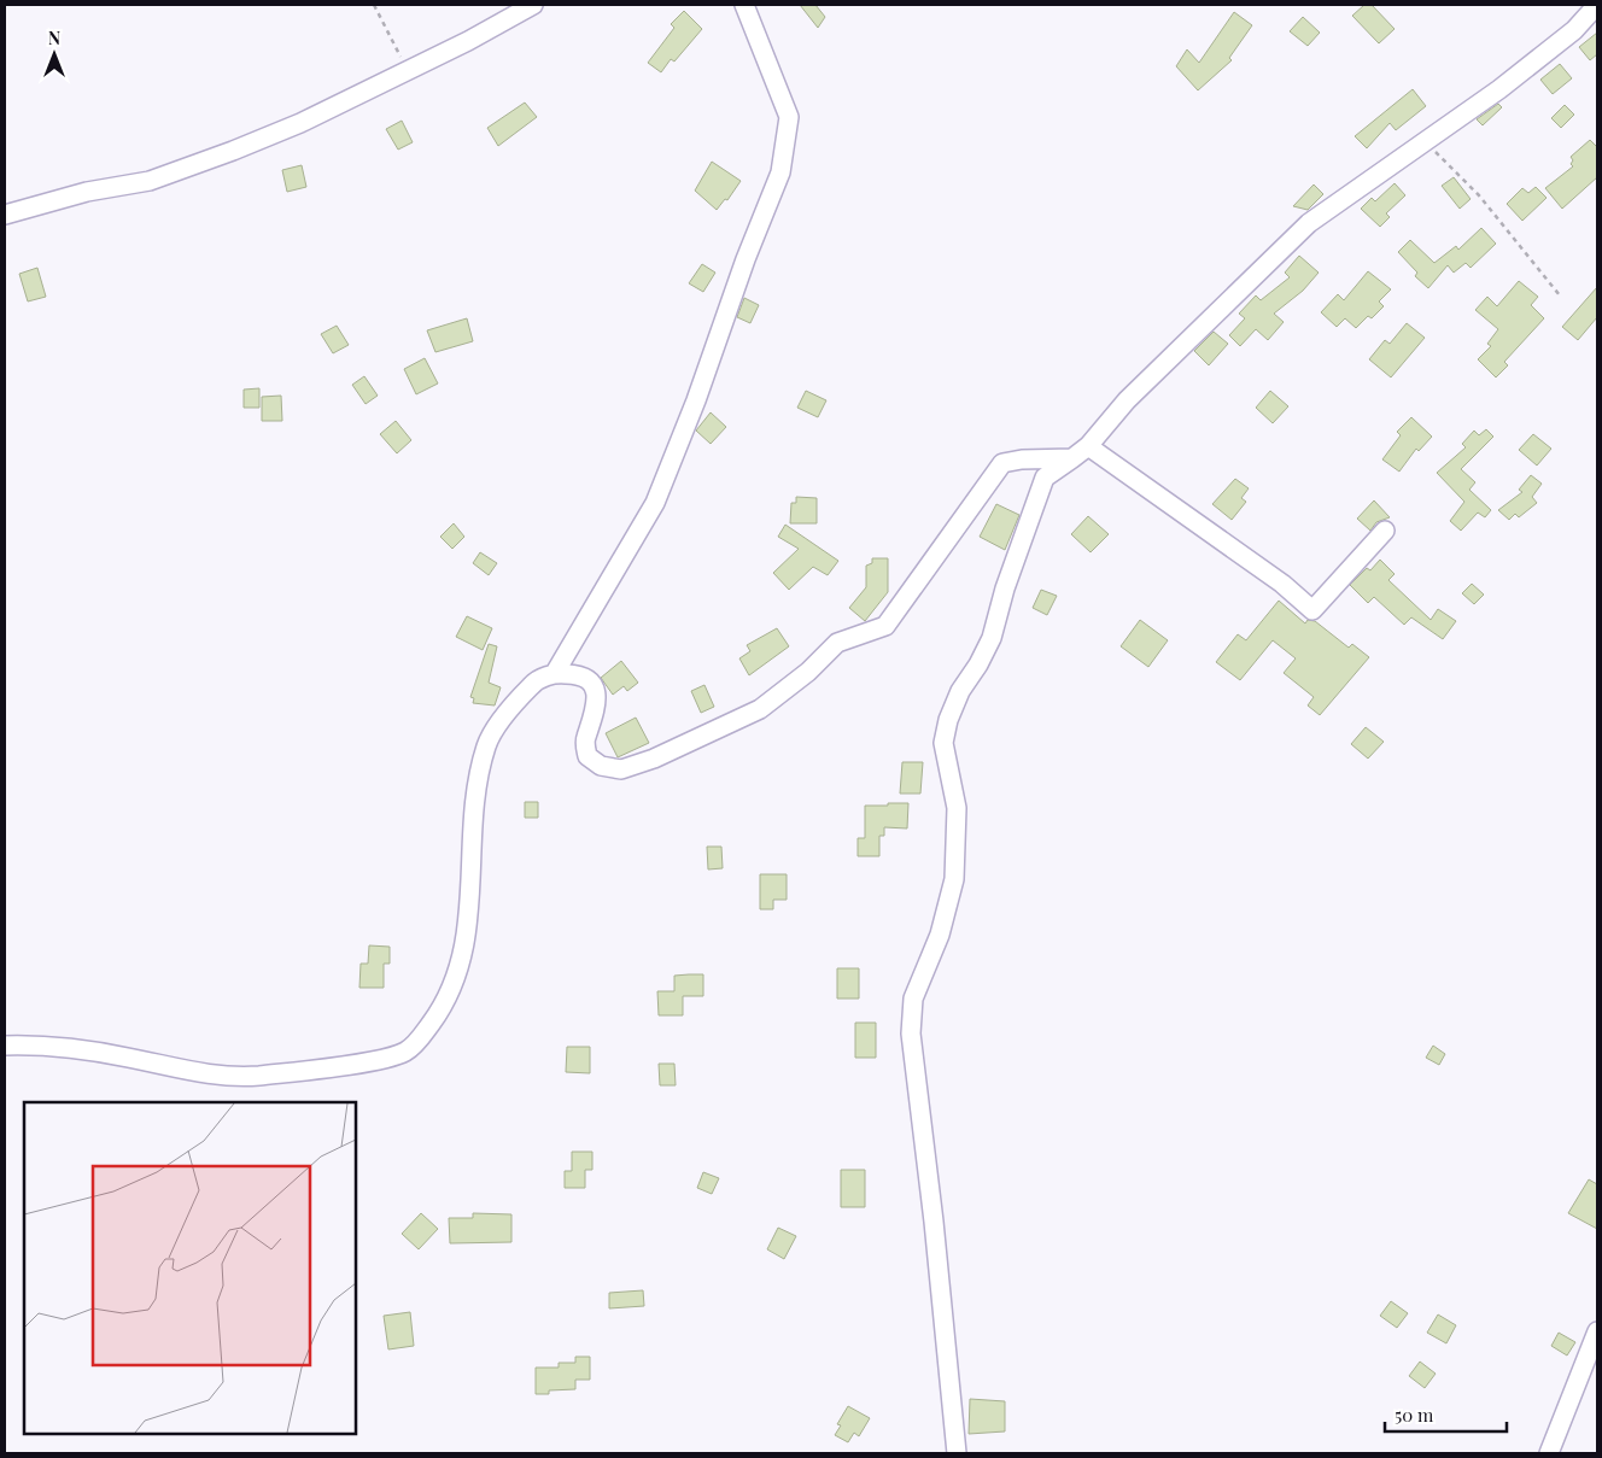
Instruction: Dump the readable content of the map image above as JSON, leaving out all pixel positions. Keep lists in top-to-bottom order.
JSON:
{
  "scale_bar": "50 m",
  "north": "top"
}
